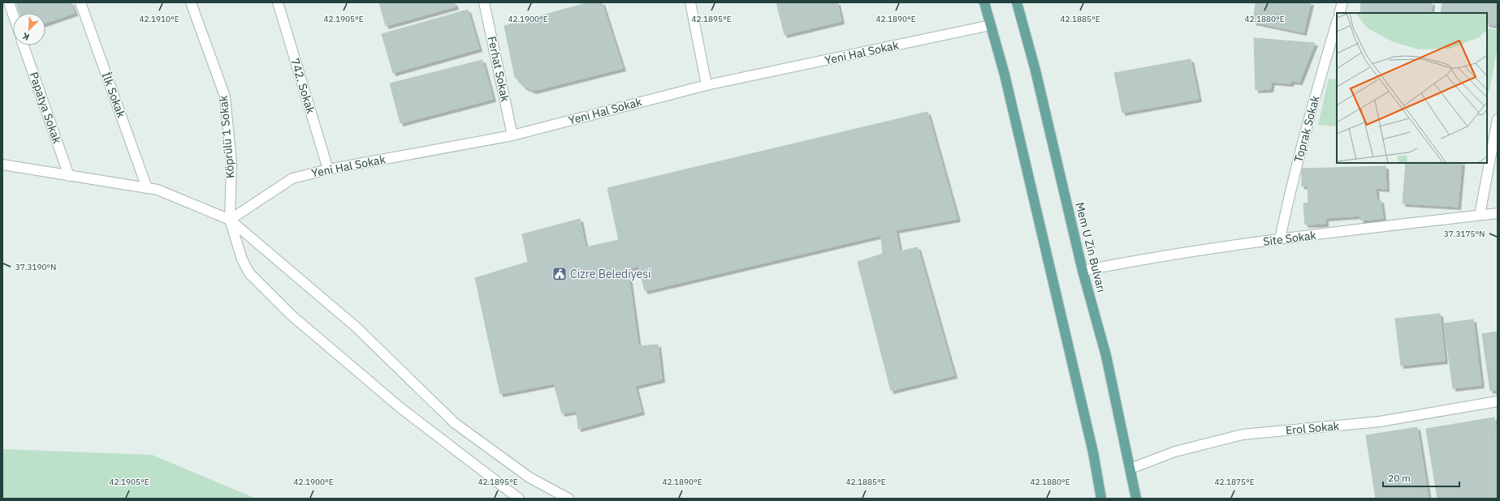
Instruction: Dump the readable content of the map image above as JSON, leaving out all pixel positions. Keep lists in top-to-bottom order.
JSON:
{
  "streets": {
    "main road": ["Mem U Zin Bulvarı"],
    "street": [
      "Yeni Hal Sokak",
      "Ferhat Sokak",
      "742. Sokak",
      "İlk Sokak",
      "Papatya Sokak",
      "Toprak Sokak",
      "Köprülü 1 Sokak",
      "Site Sokak",
      "Erol Sokak"
    ]
  },
  "crossings": [
    ["Yeni Hal Sokak", "Ferhat Sokak"],
    ["Yeni Hal Sokak", "742. Sokak"],
    ["Yeni Hal Sokak", "Köprülü 1 Sokak"],
    ["Toprak Sokak", "Site Sokak"],
    ["Site Sokak", "Mem U Zin Bulvarı"],
    ["Mem U Zin Bulvarı", "Erol Sokak"]
  ],
  "places": {
    "public building": ["Cizre Belediyesi"]
  },
  "scale_bar": "20 m",
  "north": "bottom left",
  "coordinates": [
    "42.1905°E",
    "42.1900°E",
    "42.1895°E",
    "42.1890°E",
    "42.1885°E",
    "42.1880°E",
    "42.1910°E",
    "37.3175°N",
    "37.3190°N",
    "42.1875°E"
  ]
}
